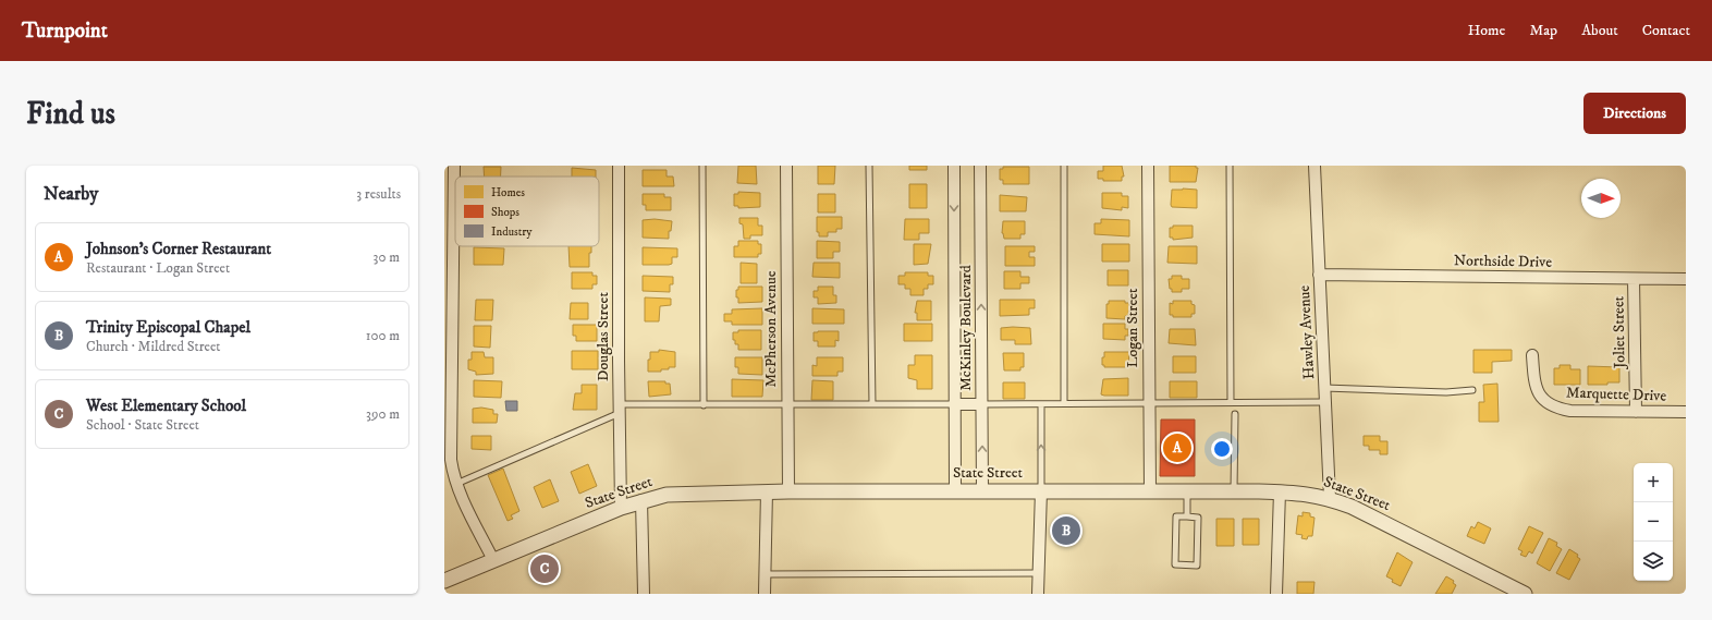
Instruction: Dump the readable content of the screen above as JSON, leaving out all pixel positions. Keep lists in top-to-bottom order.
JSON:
{
  "streets": {
    "street": [
      "Northside Drive",
      "McKinley Boulevard",
      "Logan Street",
      "McPherson Avenue",
      "Hawley Avenue",
      "Joliet Street",
      "Douglas Street",
      "Marquette Drive",
      "State Street"
    ]
  },
  "crossings": [
    ["Northside Drive", "Hawley Avenue"],
    ["Northside Drive", "Joliet Street"],
    ["McKinley Boulevard", "State Street"],
    ["Logan Street", "State Street"],
    ["McPherson Avenue", "State Street"],
    ["Hawley Avenue", "State Street"],
    ["Joliet Street", "Marquette Drive"],
    ["Douglas Street", "State Street"]
  ],
  "legend": ["Homes", "Shops", "Industry"],
  "north": "right",
  "page": {
    "header": "Turnpoint",
    "nav": [
      "Home",
      "Map",
      "About",
      "Contact"
    ],
    "buttons": "Directions",
    "title": "Find us",
    "heading": ["Nearby", "3 results"],
    "list": [
      {
        "mark": "A",
        "name": "Johnson's Corner Restaurant",
        "note": "Restaurant · Logan Street",
        "value": "30 m"
      },
      {
        "mark": "B",
        "name": "Trinity Episcopal Chapel",
        "note": "Church · Mildred Street",
        "value": "100 m"
      },
      {
        "mark": "C",
        "name": "West Elementary School",
        "note": "School · State Street",
        "value": "390 m"
      }
    ],
    "pins": ["A", "B", "C"],
    "map_buttons": ["+", "−"]
  }
}
